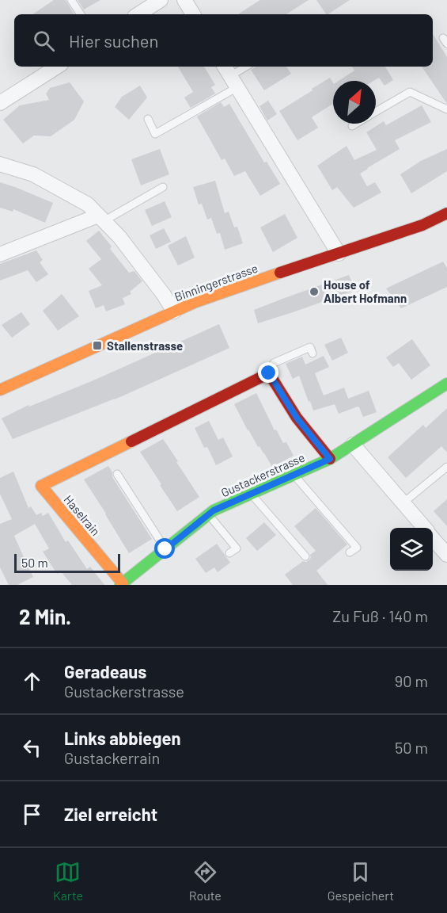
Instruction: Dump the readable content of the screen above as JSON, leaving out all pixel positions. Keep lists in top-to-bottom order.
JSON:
{
  "streets": {
    "street": ["Binningerstrasse", "Gustackerstrasse", "Haselrain"]
  },
  "crossings": [
    ["Gustackerstrasse", "Haselrain"]
  ],
  "places": {
    "other": ["House of Albert Hofmann"],
    "transit": ["Stallenstrasse"]
  },
  "scale_bar": "50 m",
  "north": "top right",
  "page": {
    "search": "Hier suchen",
    "scale": "50 m",
    "heading": ["2 Min.", "Zu Fuß · 140 m"],
    "list": [
      ["Geradeaus", "Gustackerstrasse", "90 m"],
      ["Links abbiegen", "Gustackerrain", "50 m"],
      "Ziel erreicht"
    ],
    "nav": ["Karte", "Route", "Gespeichert"]
  }
}
